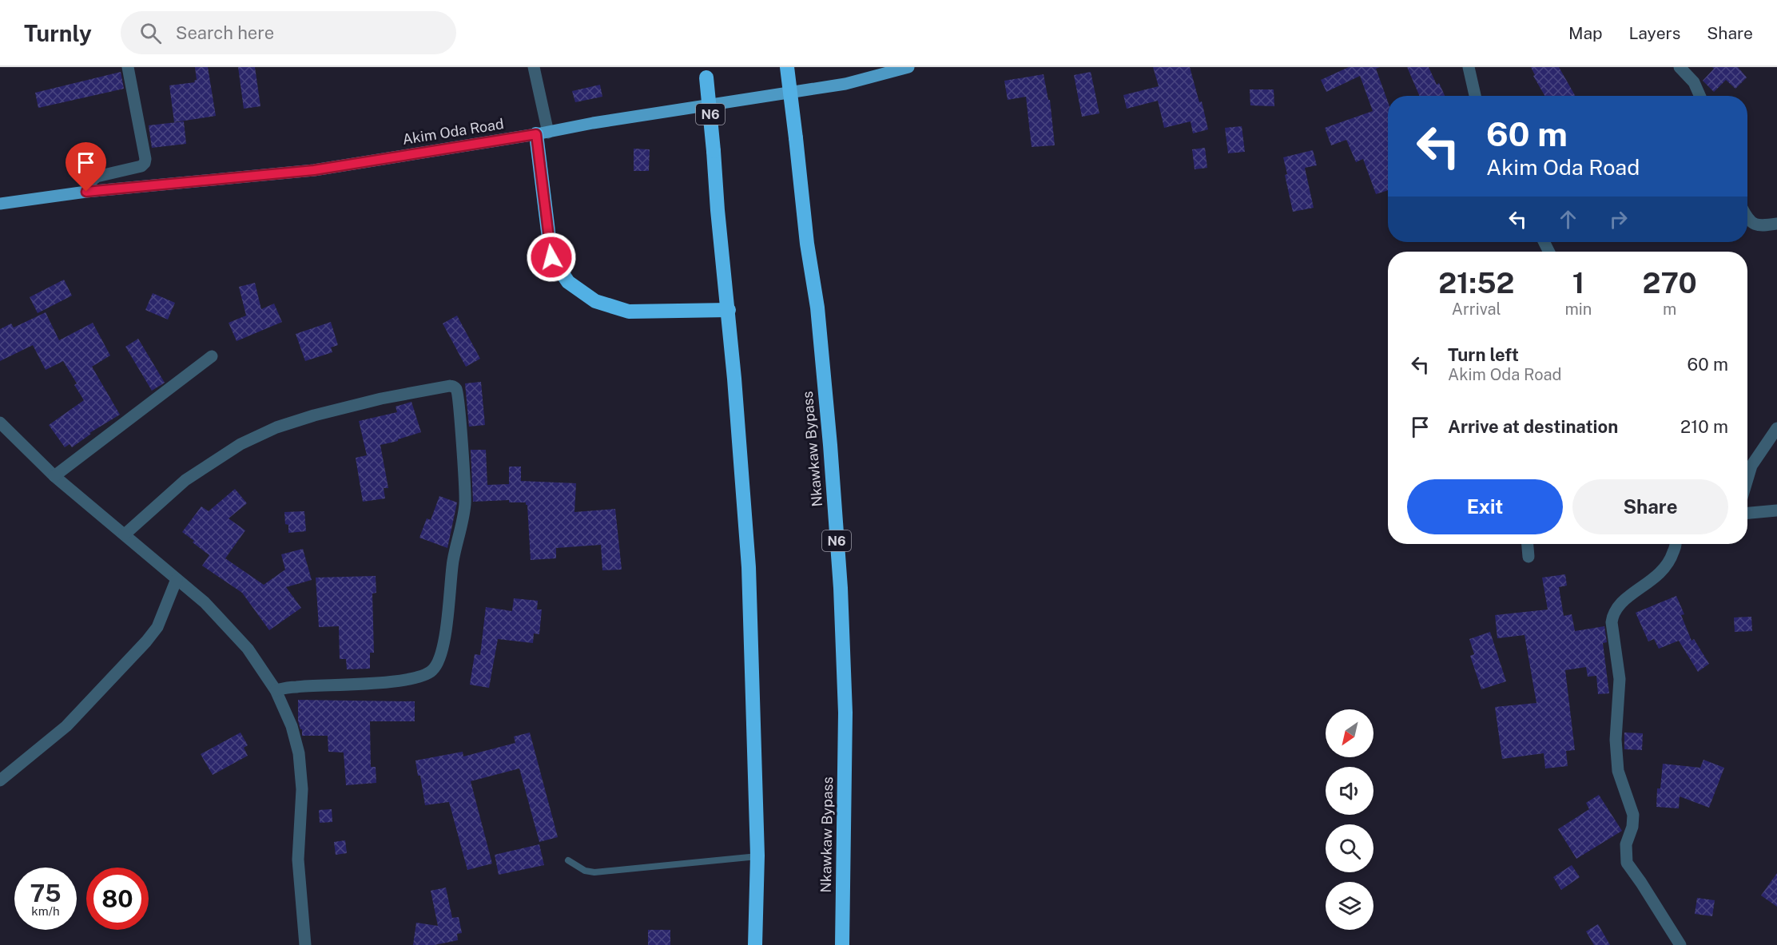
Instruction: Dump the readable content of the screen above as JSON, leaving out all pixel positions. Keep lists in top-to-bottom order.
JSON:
{
  "streets": {
    "highway": ["N6", "Nkawkaw Bypass"],
    "main road": ["Akim Oda Road"]
  },
  "north": "bottom left",
  "page": {
    "header": "Turnly",
    "search": "Search here",
    "nav": ["Map", "Layers", "Share"],
    "turn": ["60 m", "Akim Oda Road"],
    "eta": [
      "21:52",
      "Arrival",
      "1",
      "min",
      "270",
      "m"
    ],
    "list": [
      {
        "name": "Turn left",
        "note": "Akim Oda Road",
        "value": "60 m"
      },
      {
        "name": "Arrive at destination",
        "value": "210 m"
      }
    ],
    "buttons": ["Exit", "Share"],
    "speed": "75 km/h",
    "limit": "80"
  }
}
